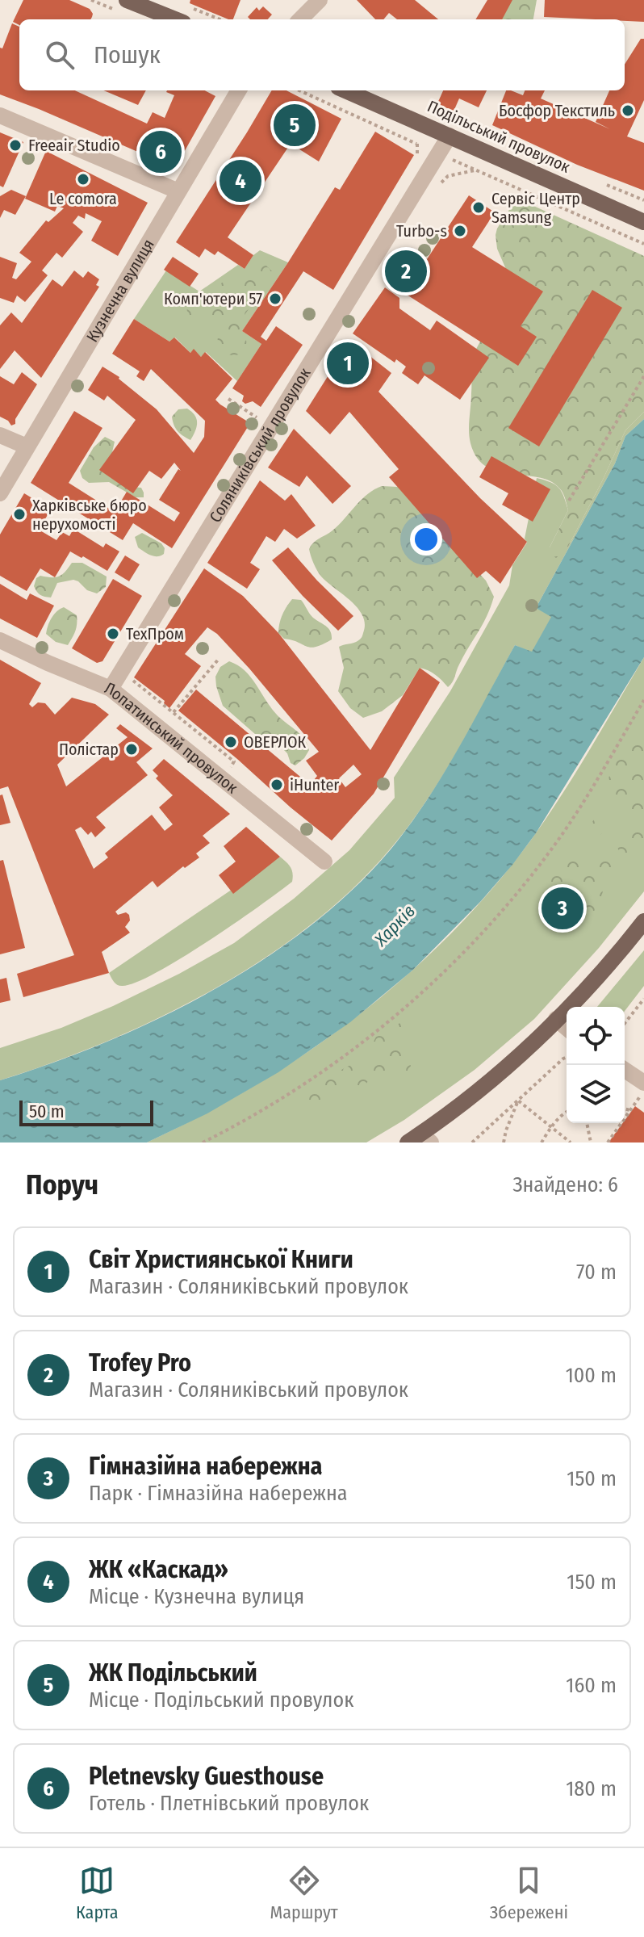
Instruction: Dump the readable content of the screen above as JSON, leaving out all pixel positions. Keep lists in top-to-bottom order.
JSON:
{
  "streets": {
    "main road": ["Подільський провулок"],
    "street": ["Кузнечна вулиця", "Соляниківський провулок", "Лопатинський провулок"]
  },
  "crossings": [
    ["Подільський провулок", "Соляниківський провулок"],
    ["Соляниківський провулок", "Лопатинський провулок"]
  ],
  "water": ["Харків"],
  "places": [
    "Босфор Текстиль",
    "Freeair Studio",
    "Le comora",
    "Сервіс Центр Samsung",
    "Turbo-s",
    "Комп'ютери 57",
    "Харківське бюро нерухомості",
    "ТехПром",
    "ОВЕРЛОК",
    "Полістар",
    "iHunter"
  ],
  "scale_bar": "50 m",
  "page": {
    "search": "Пошук",
    "pins": [
      "5",
      "6",
      "4",
      "2",
      "1",
      "3"
    ],
    "scale": "50 m",
    "heading": ["Поруч", "Знайдено: 6"],
    "list": [
      {
        "mark": "1",
        "name": "Світ Християнської Книги",
        "note": "Магазин · Соляниківський провулок",
        "value": "70 m"
      },
      {
        "mark": "2",
        "name": "Trofey Pro",
        "note": "Магазин · Соляниківський провулок",
        "value": "100 m"
      },
      {
        "mark": "3",
        "name": "Гімназійна набережна",
        "note": "Парк · Гімназійна набережна",
        "value": "150 m"
      },
      {
        "mark": "4",
        "name": "ЖК «Каскад»",
        "note": "Місце · Кузнечна вулиця",
        "value": "150 m"
      },
      {
        "mark": "5",
        "name": "ЖК Подільський",
        "note": "Місце · Подільський провулок",
        "value": "160 m"
      },
      {
        "mark": "6",
        "name": "Pletnevsky Guesthouse",
        "note": "Готель · Плетнівський провулок",
        "value": "180 m"
      }
    ],
    "nav": ["Карта", "Маршрут", "Збережені"]
  }
}
